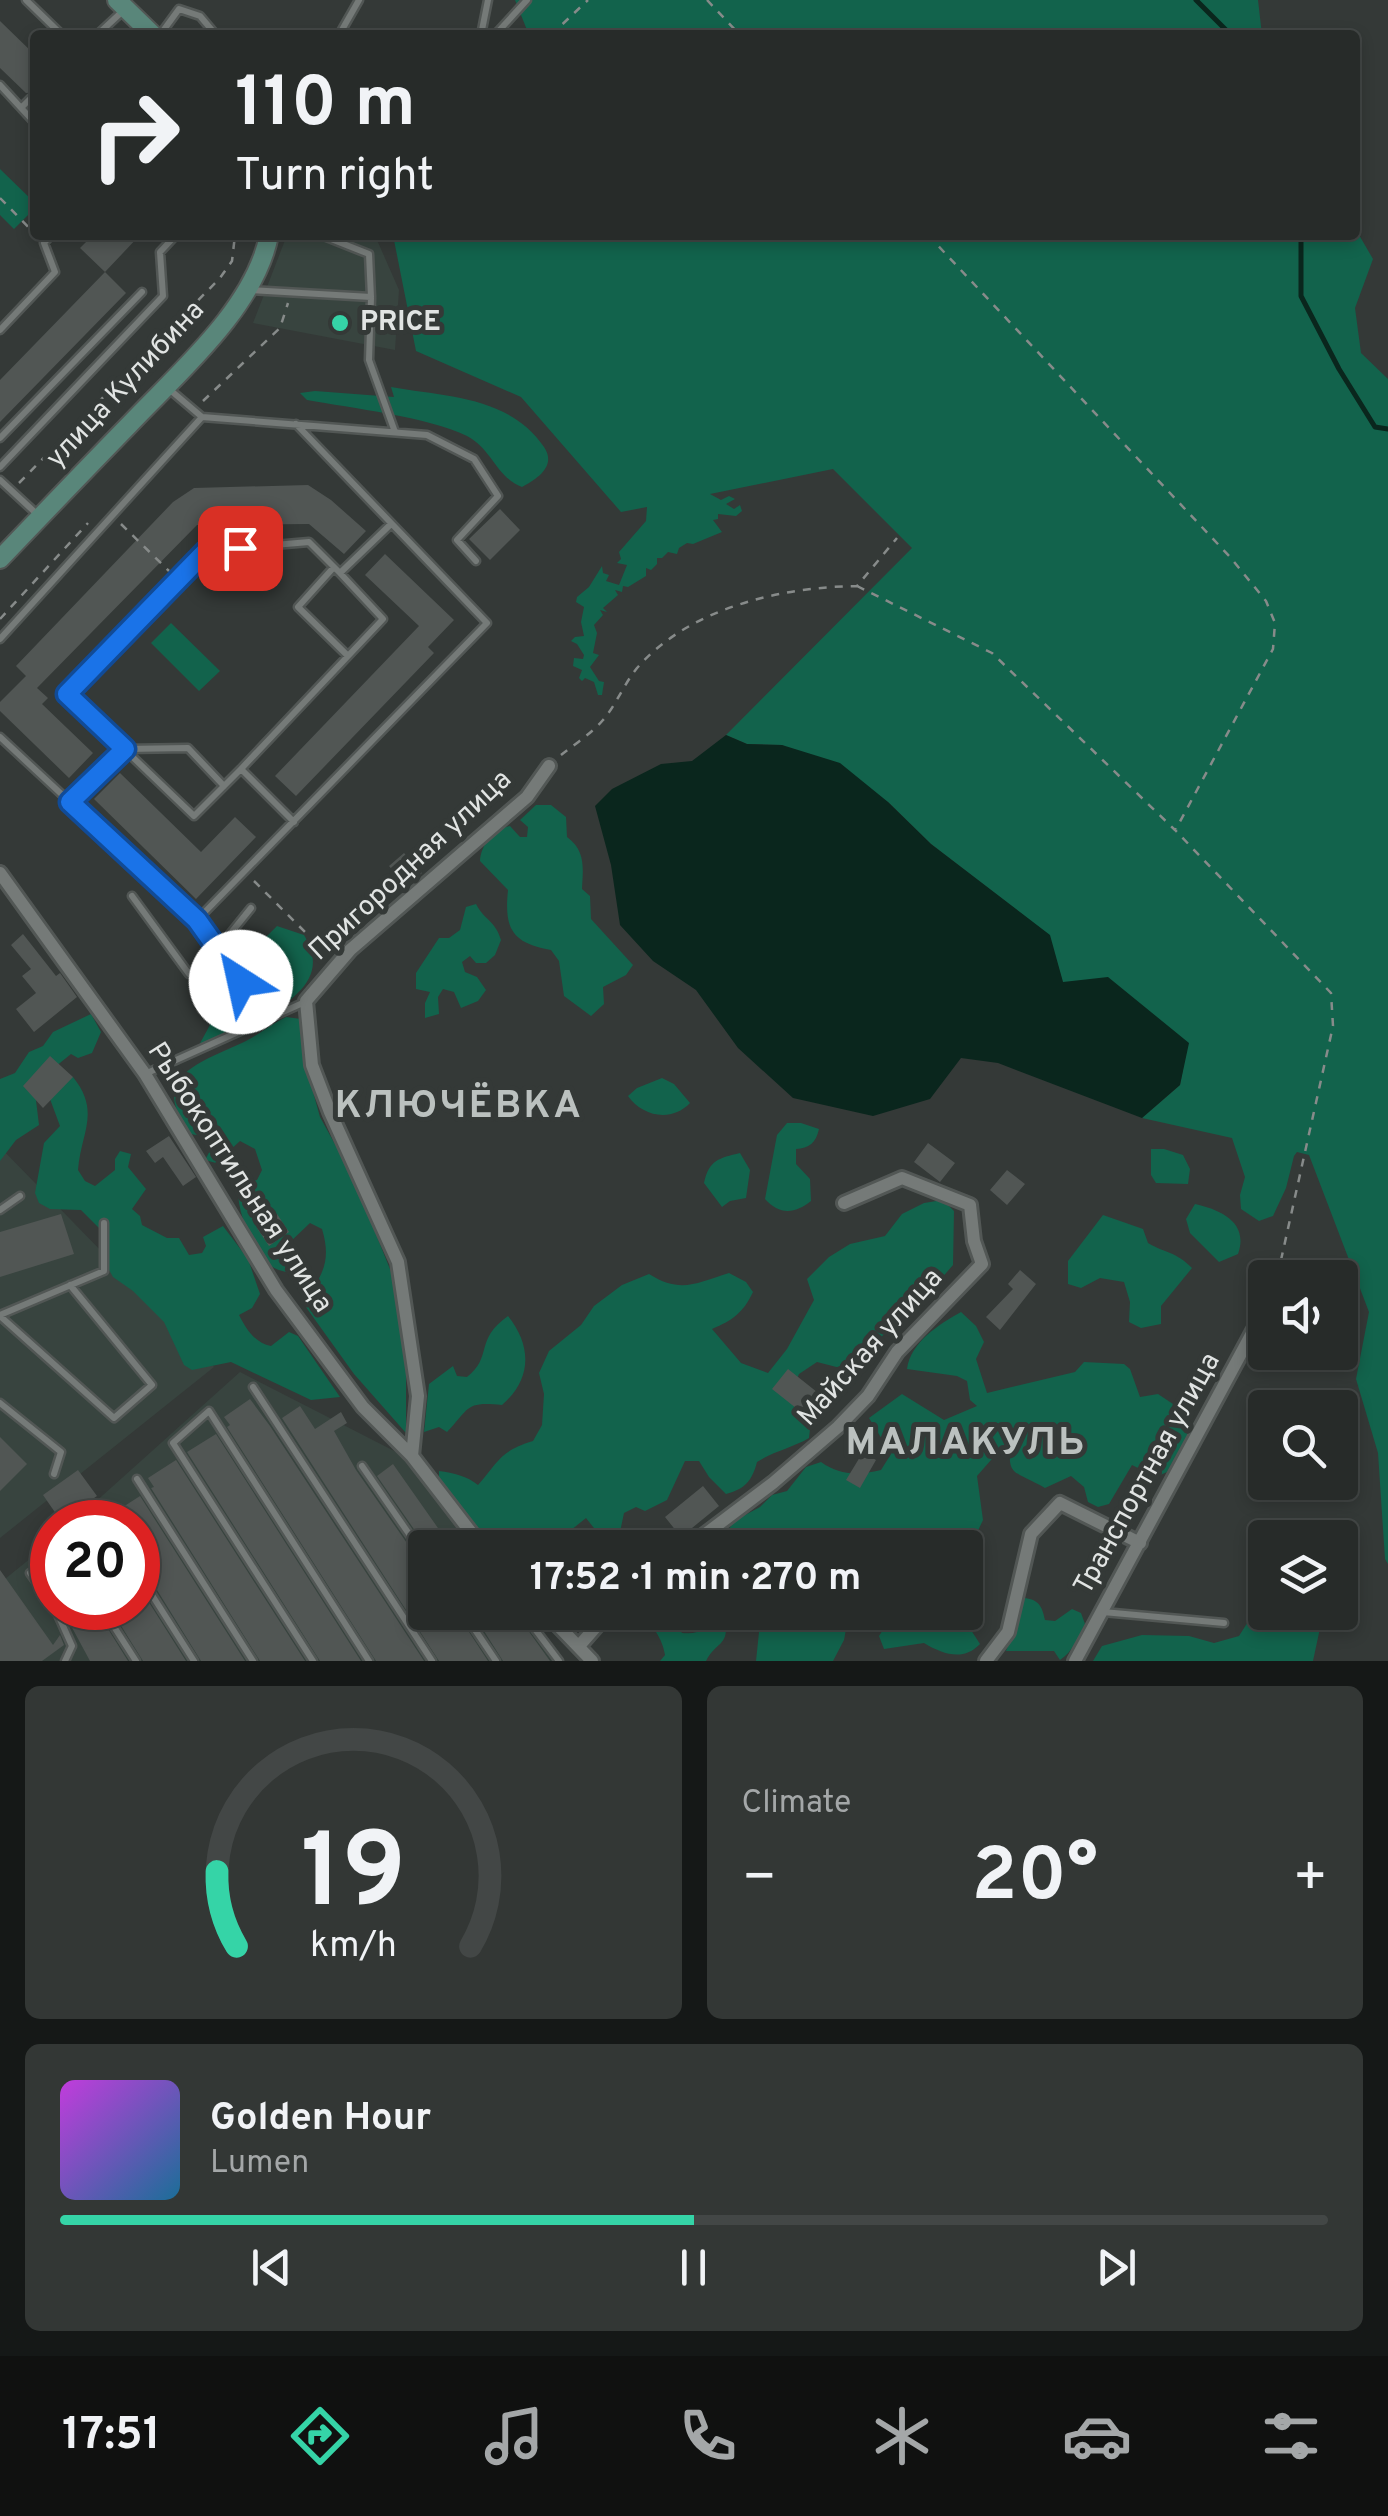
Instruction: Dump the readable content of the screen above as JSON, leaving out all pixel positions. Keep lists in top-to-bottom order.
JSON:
{
  "streets": {
    "main road": ["улица Кулибина"],
    "street": [
      "Пригородная улица",
      "Рыбокоптильная улица",
      "Майская улица",
      "Транспортная улица"
    ]
  },
  "districts": ["КЛЮЧЁВКА", "МАЛАКУЛЬ"],
  "places": ["PRICE"],
  "page": {
    "turn": ["110 m", "Turn right"],
    "limit": "20",
    "trip": "17:52 · 1 min · 270 m",
    "tile": "Climate",
    "heat": ["−", "20°", "+"],
    "song": ["Golden Hour", "Lumen"],
    "tabs": "17:51",
    "gauge": ["19", "km/h"]
  }
}
